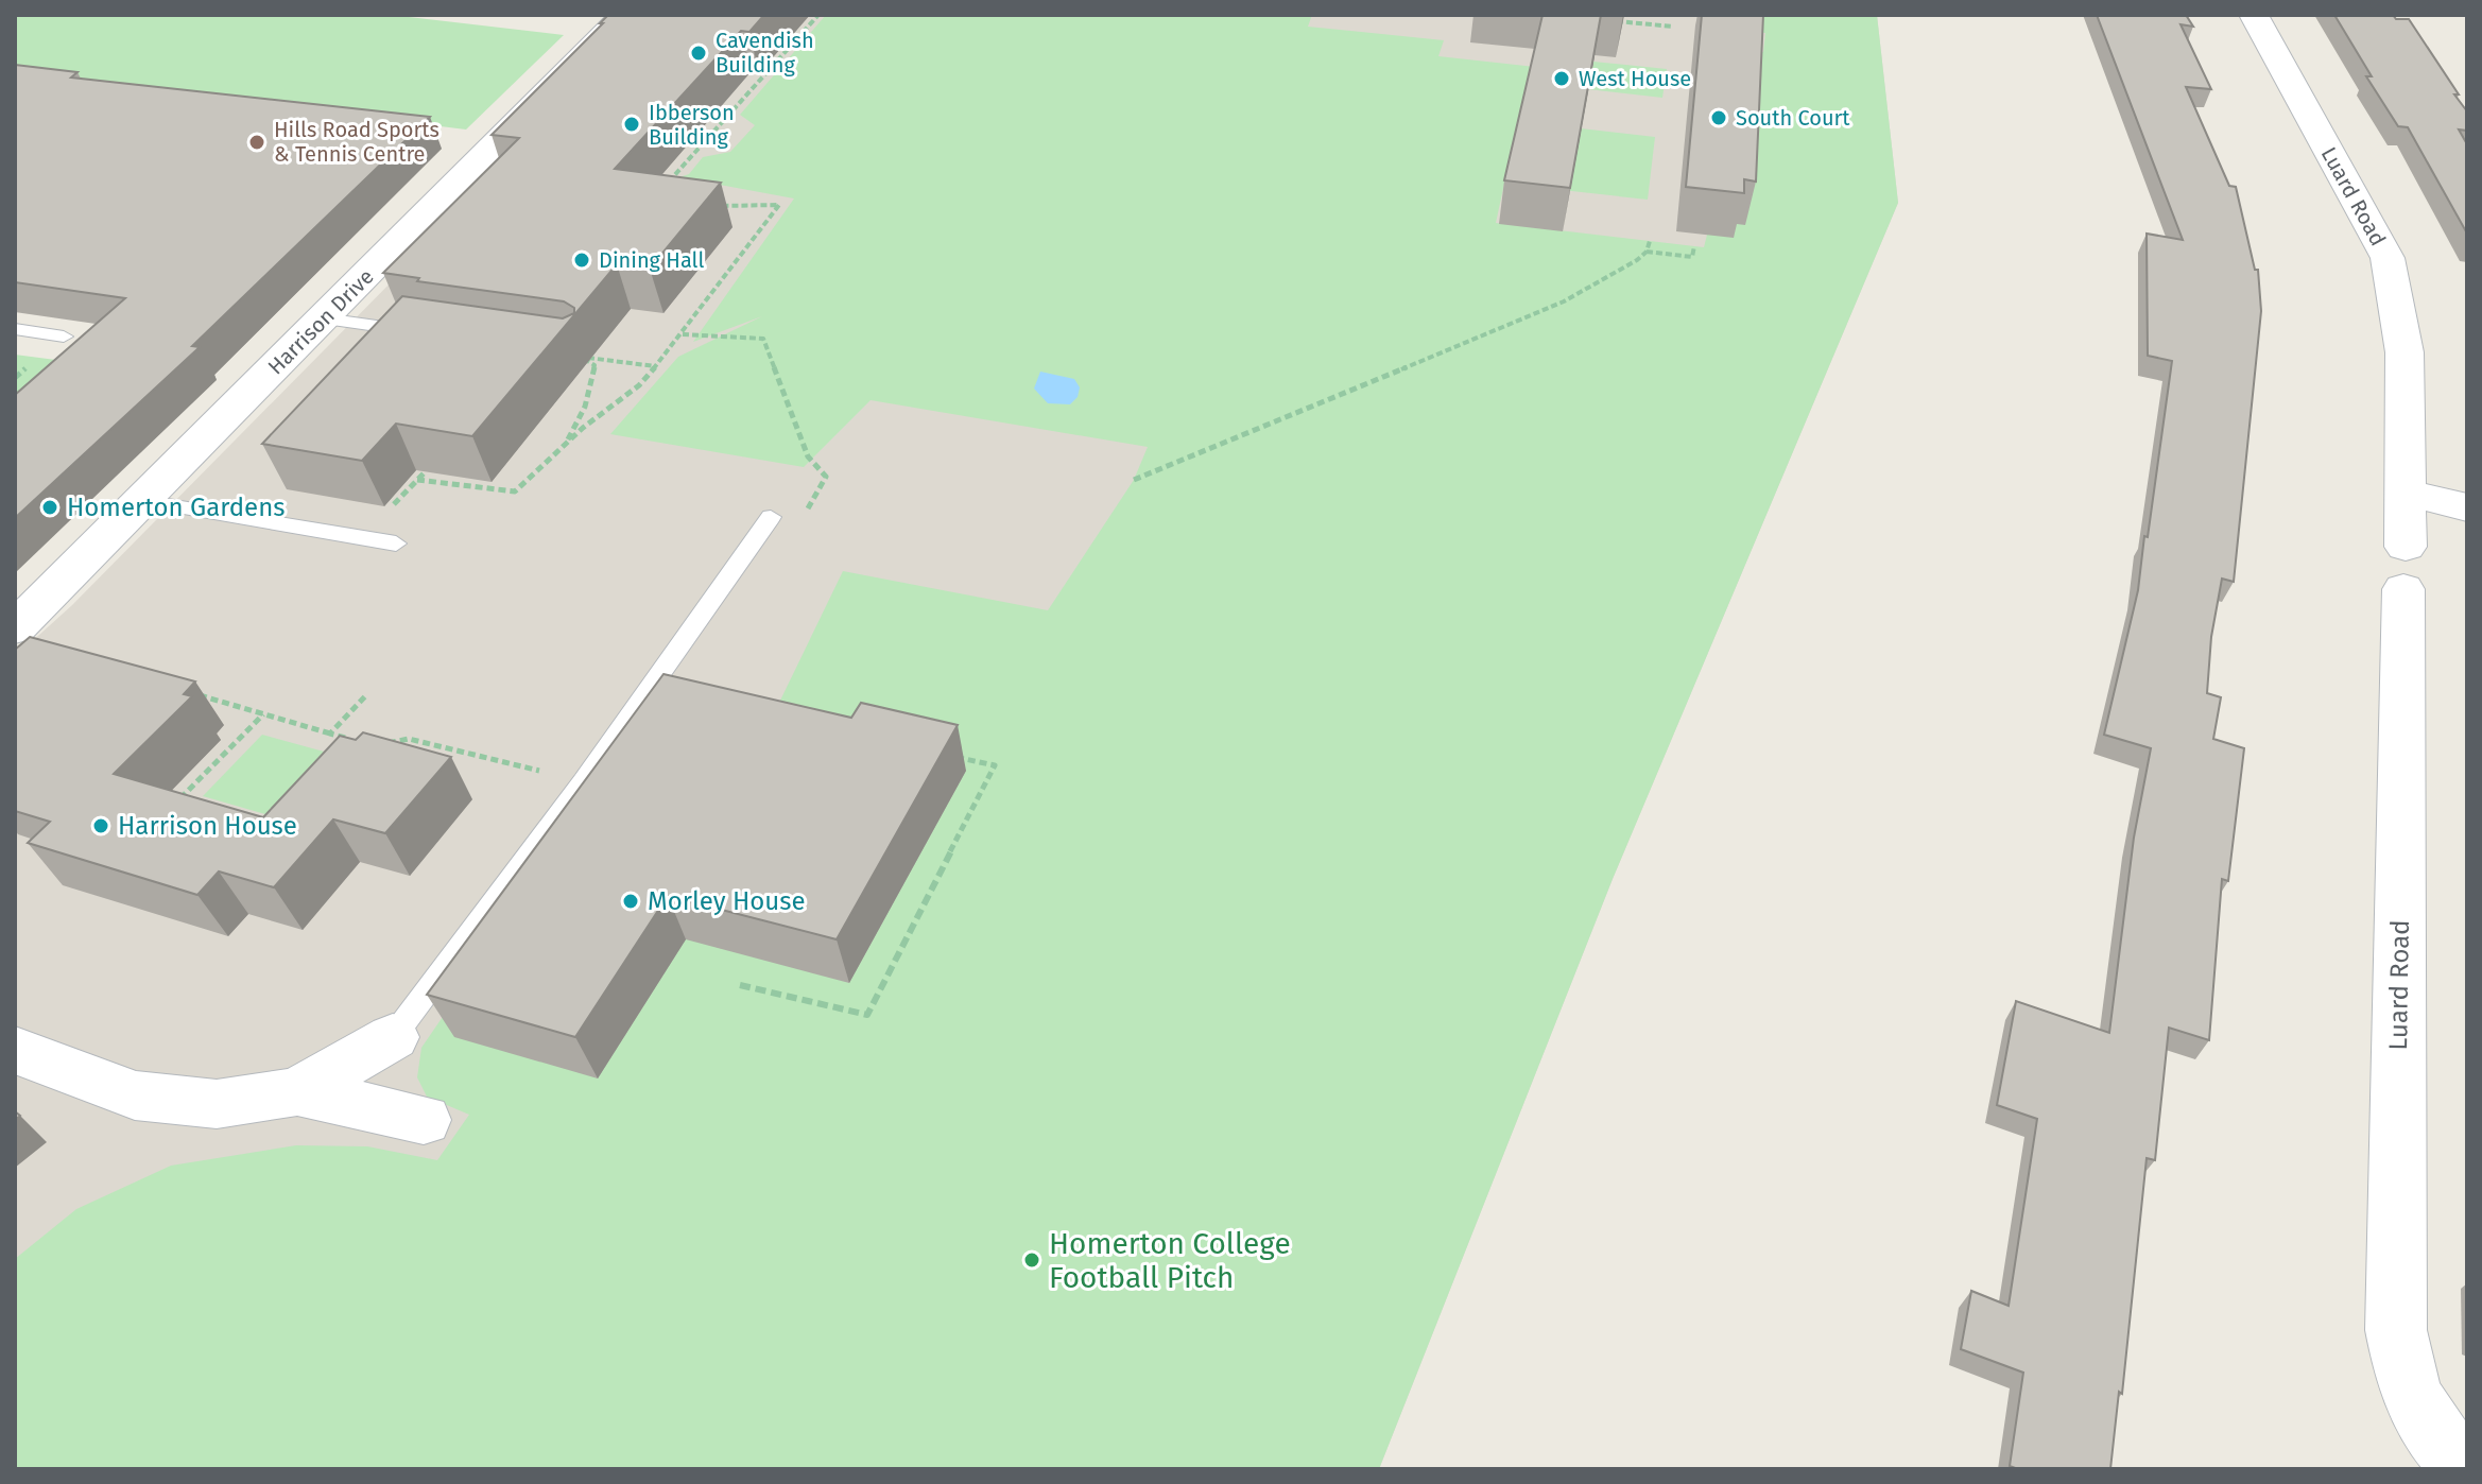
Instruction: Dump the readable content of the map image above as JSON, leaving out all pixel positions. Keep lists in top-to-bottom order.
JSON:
{
  "streets": {
    "street": ["Luard Road", "Harrison Drive"]
  },
  "places": [
    "Cavendish Building",
    "West House",
    "South Court",
    "Ibberson Building",
    "Hills Road Sports & Tennis Centre",
    "Dining Hall",
    "Homerton Gardens",
    "Harrison House",
    "Morley House",
    "Homerton College Football Pitch"
  ]
}
